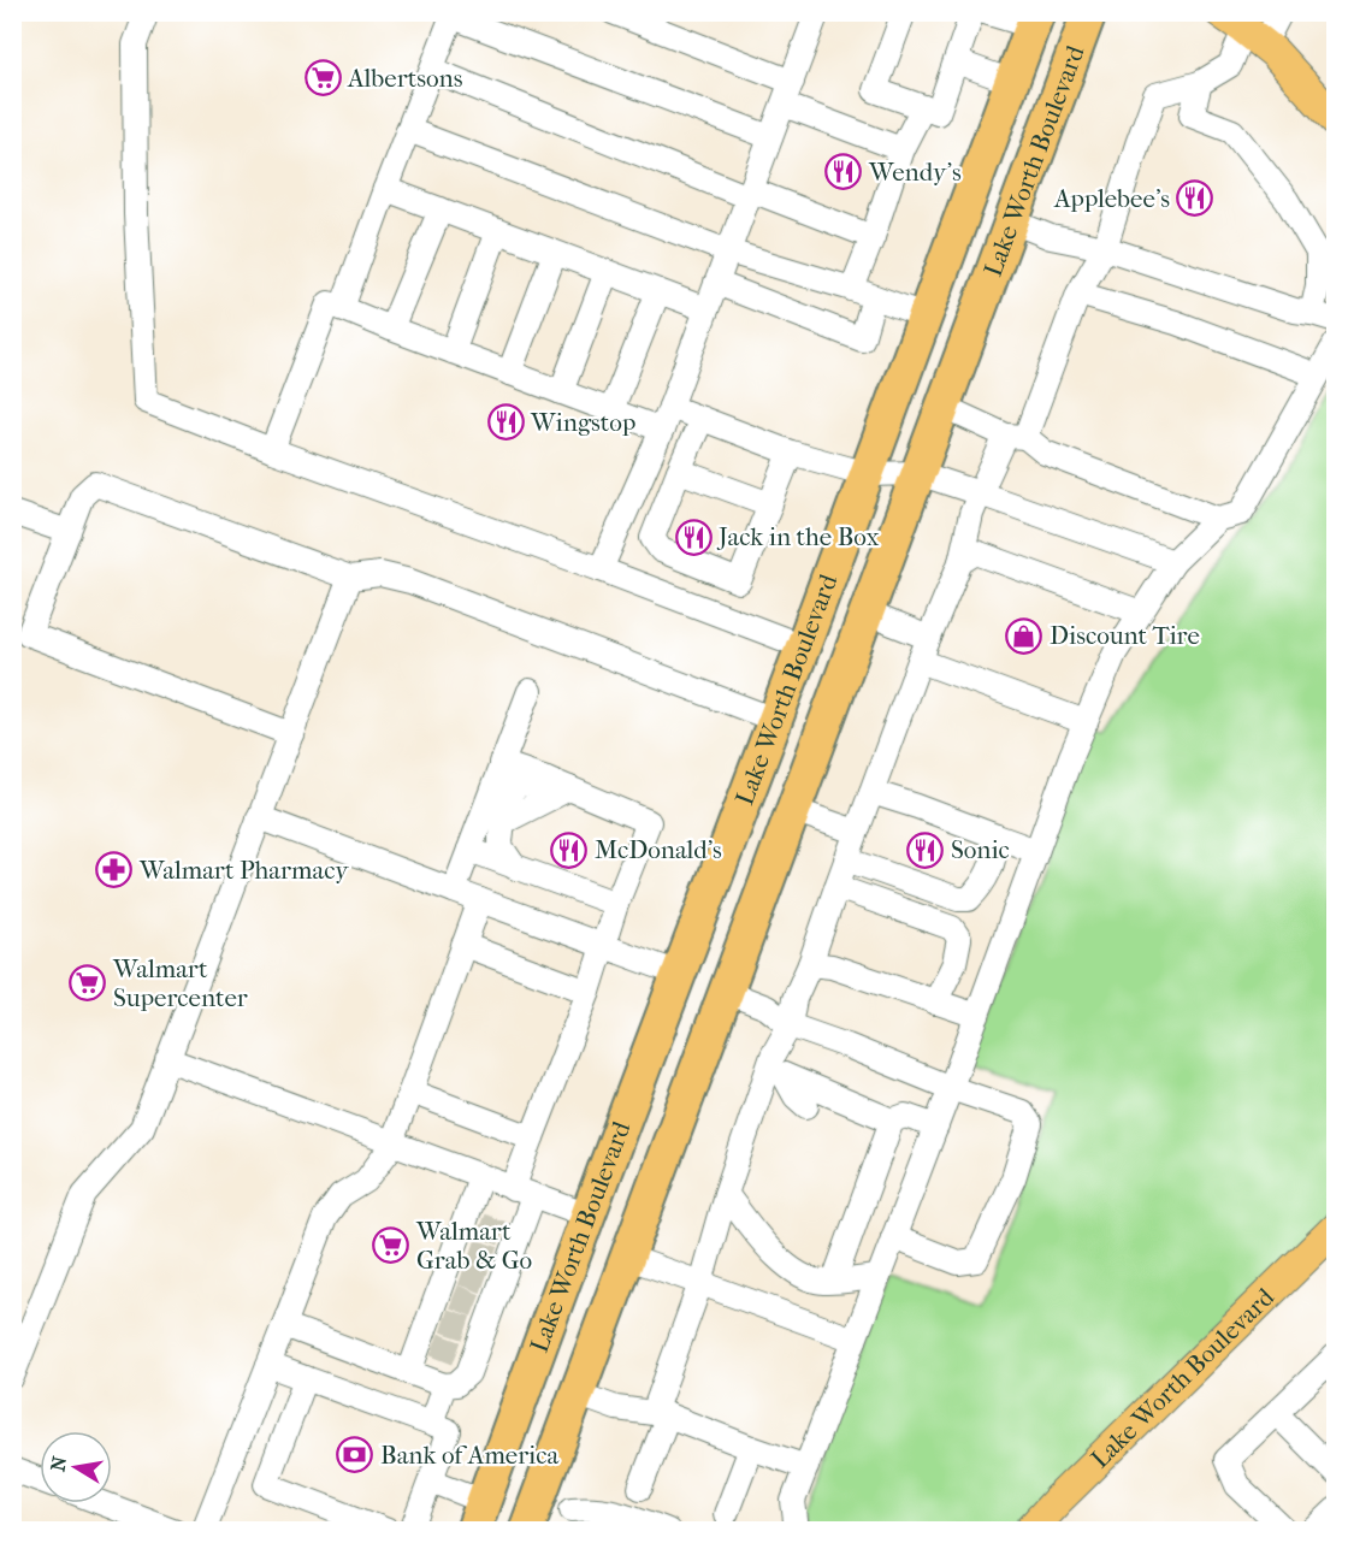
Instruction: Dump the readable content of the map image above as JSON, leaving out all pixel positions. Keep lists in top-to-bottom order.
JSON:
{
  "streets": {
    "highway": ["Lake Worth Boulevard"]
  },
  "places": {
    "supermarket": ["Albertsons", "Walmart Supercenter", "Walmart Grab & Go"],
    "restaurant": [
      "Wendy's",
      "Applebee's",
      "Wingstop",
      "Jack in the Box",
      "McDonald's",
      "Sonic"
    ],
    "shop": ["Discount Tire"],
    "pharmacy": ["Walmart Pharmacy"],
    "bank": ["Bank of America"]
  },
  "north": "left"
}
